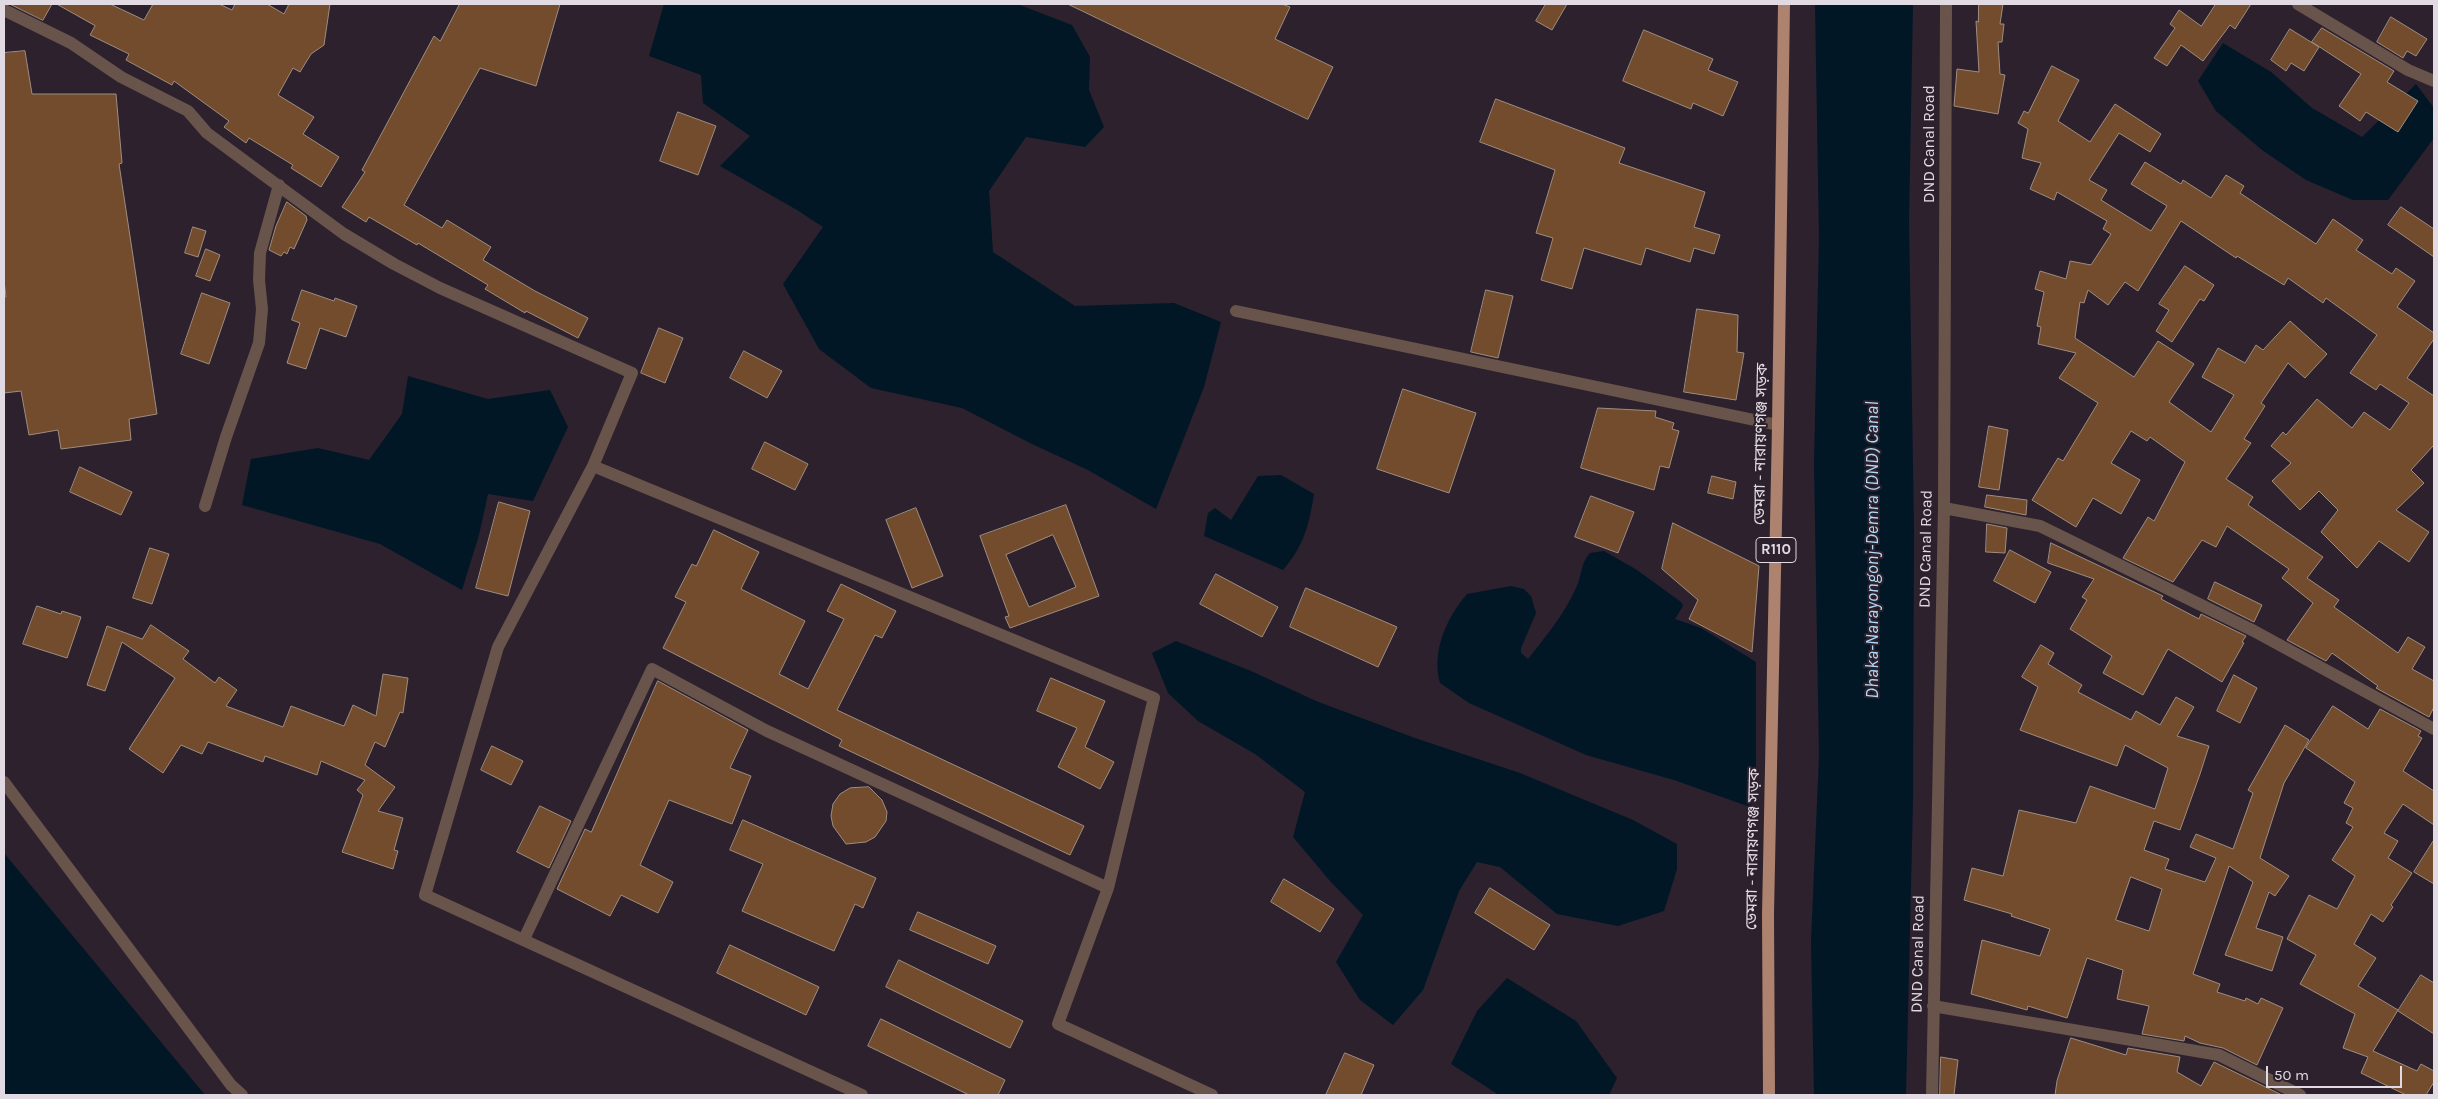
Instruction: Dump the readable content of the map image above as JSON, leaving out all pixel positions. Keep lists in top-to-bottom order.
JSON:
{
  "streets": {
    "main road": ["ডেমরা - নারায়ণগঞ্জ সড়ক", "R110"],
    "street": ["DND Canal Road"]
  },
  "water": ["Dhaka-Narayongonj-Demra (DND) Canal"],
  "scale_bar": "50 m"
}
